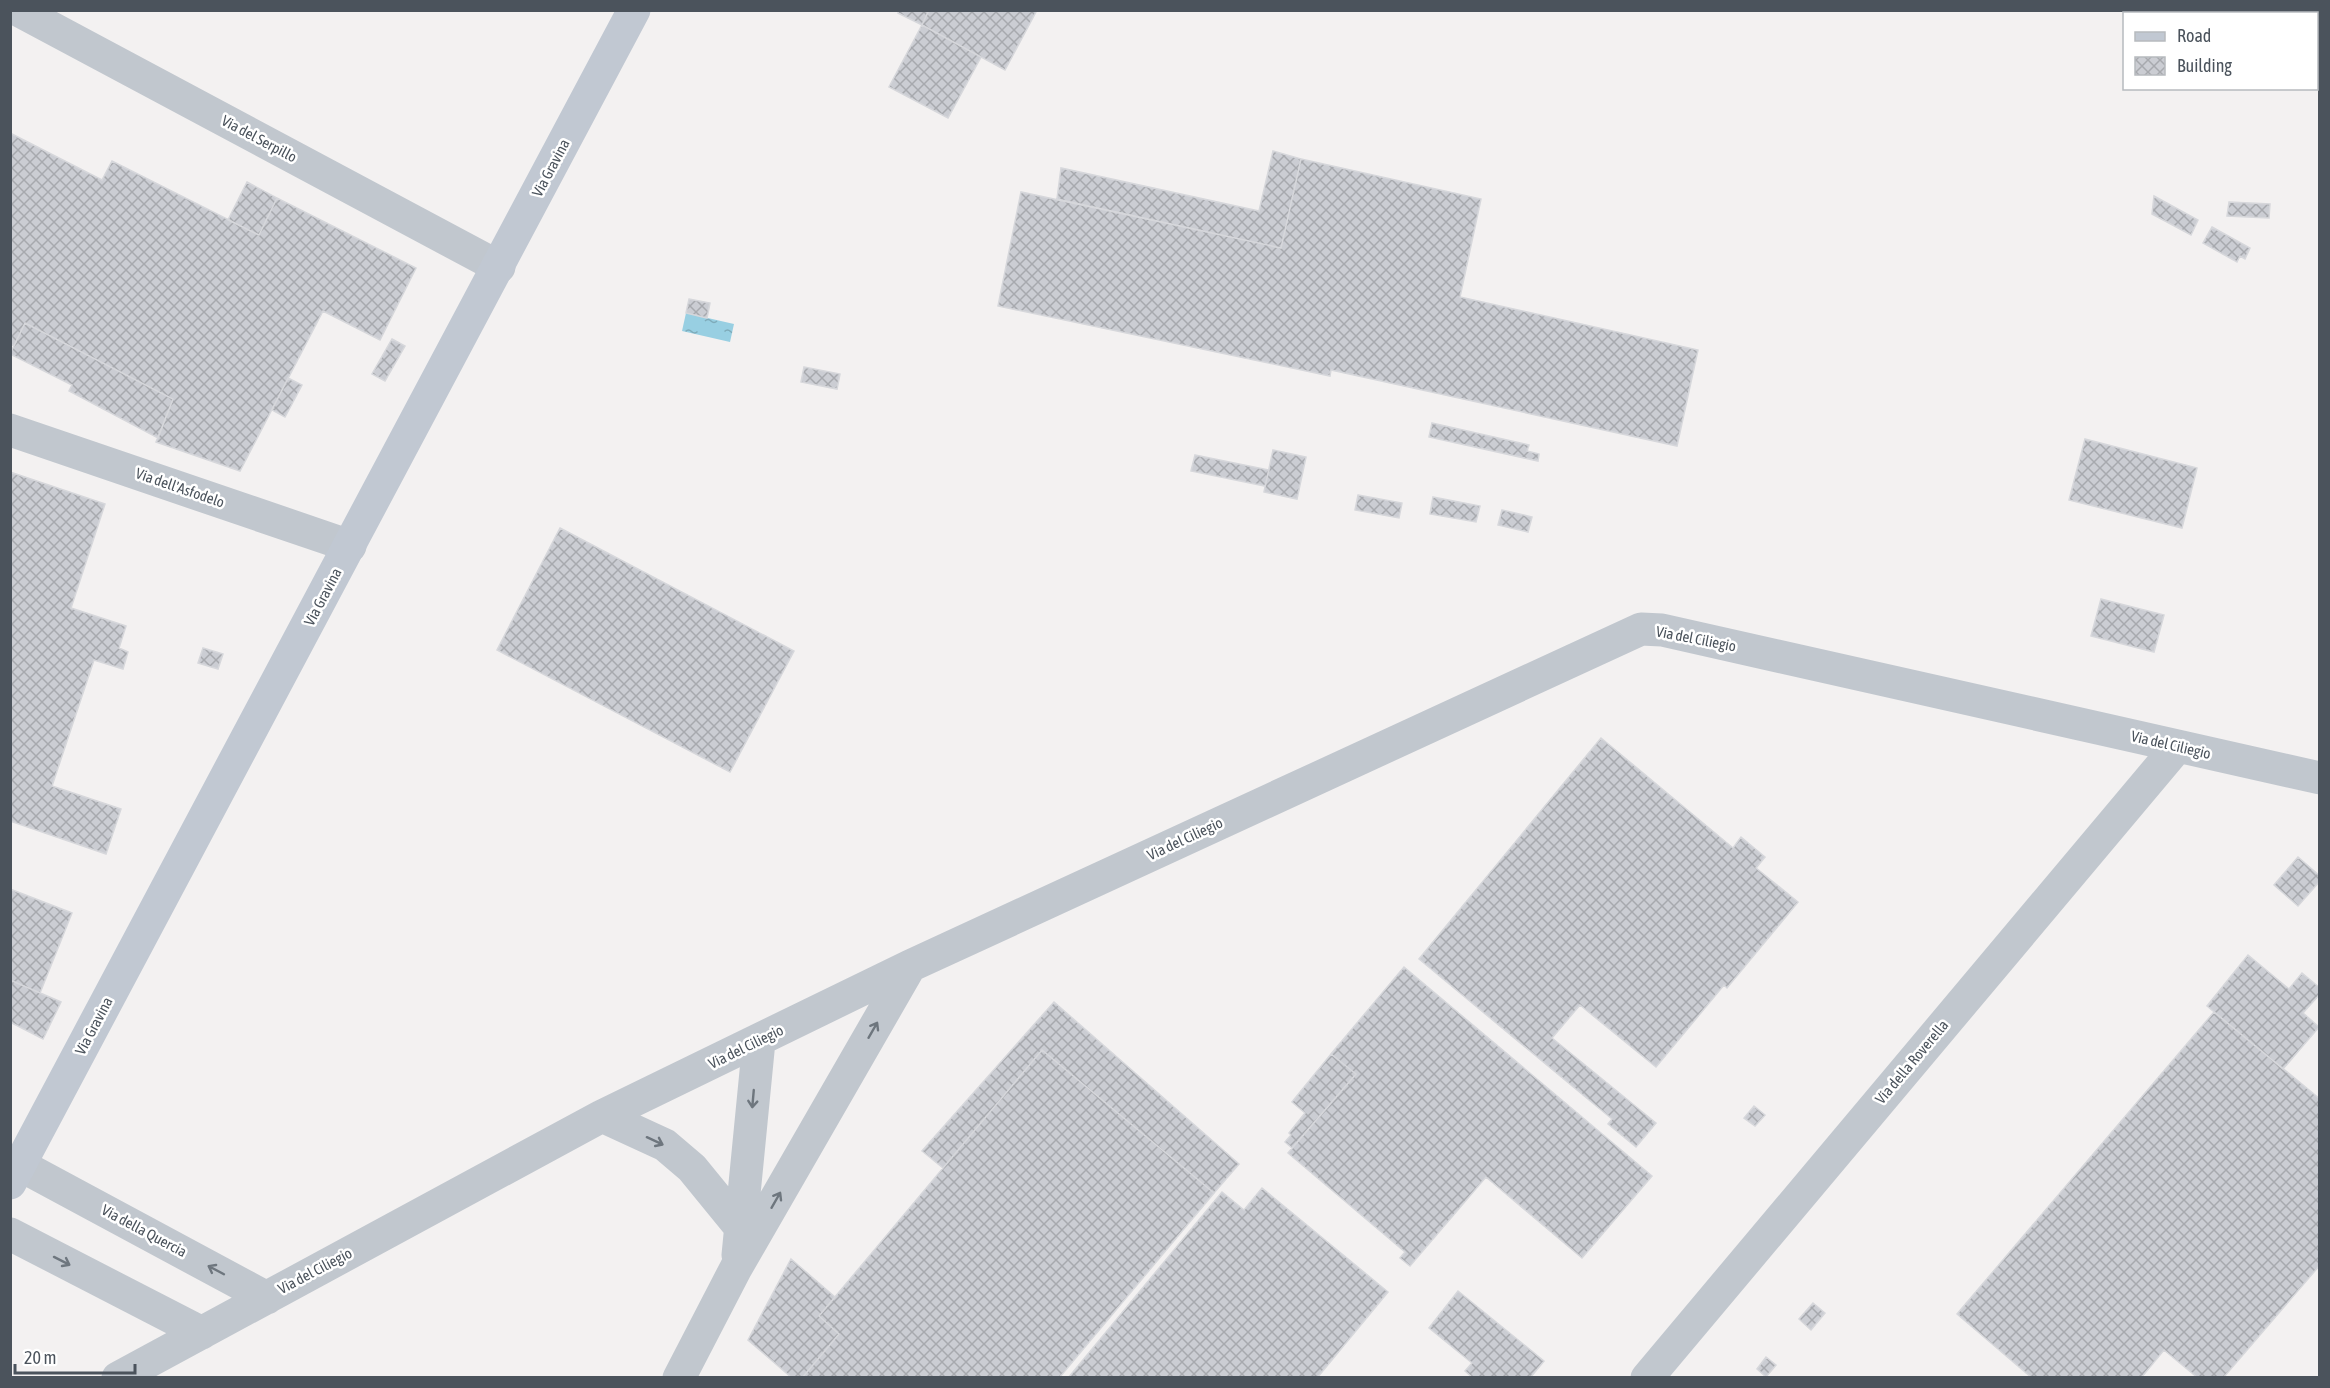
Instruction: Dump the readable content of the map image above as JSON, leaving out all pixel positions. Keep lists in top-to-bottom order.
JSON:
{
  "streets": {
    "main road": ["Via Gravina"],
    "street": [
      "Via del Serpillo",
      "Via dell'Asfodelo",
      "Via del Ciliegio",
      "Via della Roverella",
      "Via della Quercia"
    ]
  },
  "crossings": [
    ["Via del Serpillo", "Via Gravina"],
    ["Via Gravina", "Via dell'Asfodelo"],
    ["Via Gravina", "Via della Quercia"],
    ["Via del Ciliegio", "Via della Roverella"],
    ["Via del Ciliegio", "Via della Quercia"]
  ],
  "legend": ["Road", "Building"],
  "scale_bar": "20 m"
}
